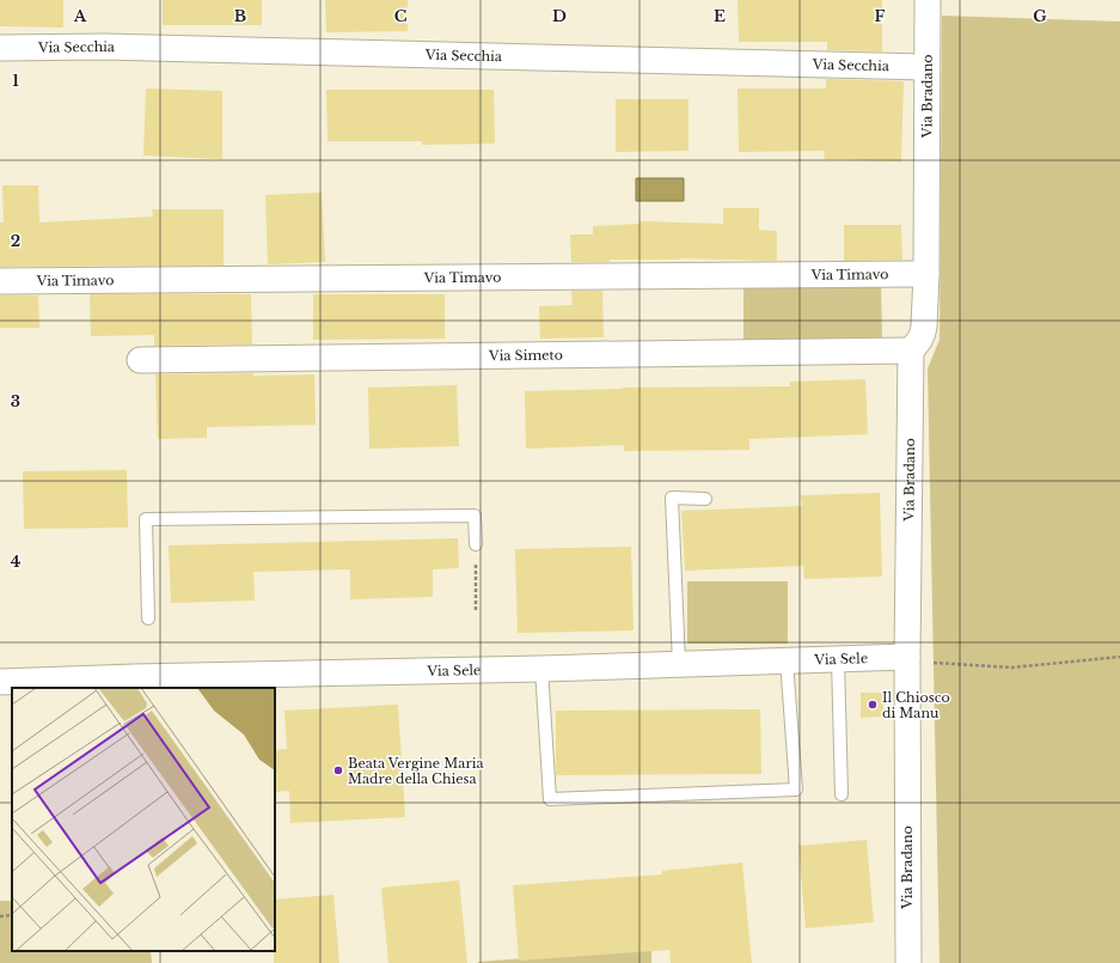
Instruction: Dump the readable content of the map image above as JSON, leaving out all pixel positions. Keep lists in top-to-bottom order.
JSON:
{
  "streets": {
    "street": [
      "Via Secchia",
      "Via Bradano",
      "Via Timavo",
      "Via Simeto",
      "Via Sele"
    ]
  },
  "crossings": [
    ["Via Secchia", "Via Bradano"],
    ["Via Bradano", "Via Timavo"],
    ["Via Bradano", "Via Simeto"],
    ["Via Bradano", "Via Sele"]
  ],
  "places": ["Il Chiosco di Manu", "Beata Vergine Maria Madre della Chiesa"],
  "grid": {
    "columns": [
      "A",
      "B",
      "C",
      "D",
      "E",
      "F",
      "G"
    ],
    "rows": [
      "1",
      "2",
      "3",
      "4"
    ]
  }
}
